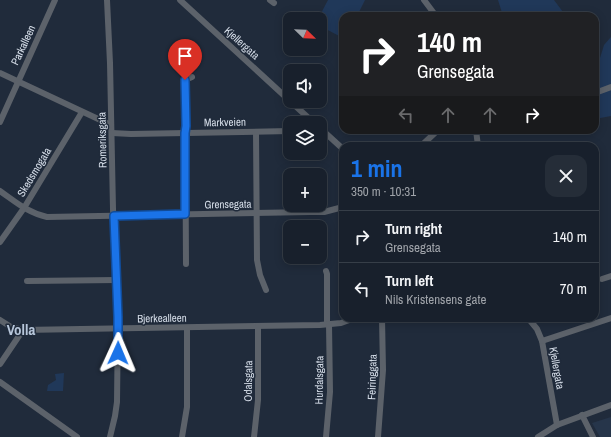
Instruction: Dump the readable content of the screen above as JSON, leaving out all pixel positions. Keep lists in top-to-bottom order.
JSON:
{
  "streets": {
    "street": [
      "Kjellergata",
      "Parkalleen",
      "Markveien",
      "Romeriksgata",
      "Skedsmogata",
      "Grensegata",
      "Bjerkealleen",
      "Feiringgata",
      "Hurdalsgata",
      "Odalsgata"
    ]
  },
  "crossings": [
    ["Markveien", "Romeriksgata"],
    ["Romeriksgata", "Grensegata"],
    ["Romeriksgata", "Bjerkealleen"],
    ["Skedsmogata", "Grensegata"],
    ["Bjerkealleen", "Hurdalsgata"],
    ["Bjerkealleen", "Odalsgata"]
  ],
  "districts": ["Volla"],
  "north": "bottom right",
  "page": {
    "map_buttons": ["+", "−"],
    "turn": ["140 m", "Grensegata"],
    "heading": ["1 min", "350 m · 10:31"],
    "list": [
      {
        "name": "Turn right",
        "note": "Grensegata",
        "value": "140 m"
      },
      {
        "name": "Turn left",
        "note": "Nils Kristensens gate",
        "value": "70 m"
      }
    ]
  }
}
